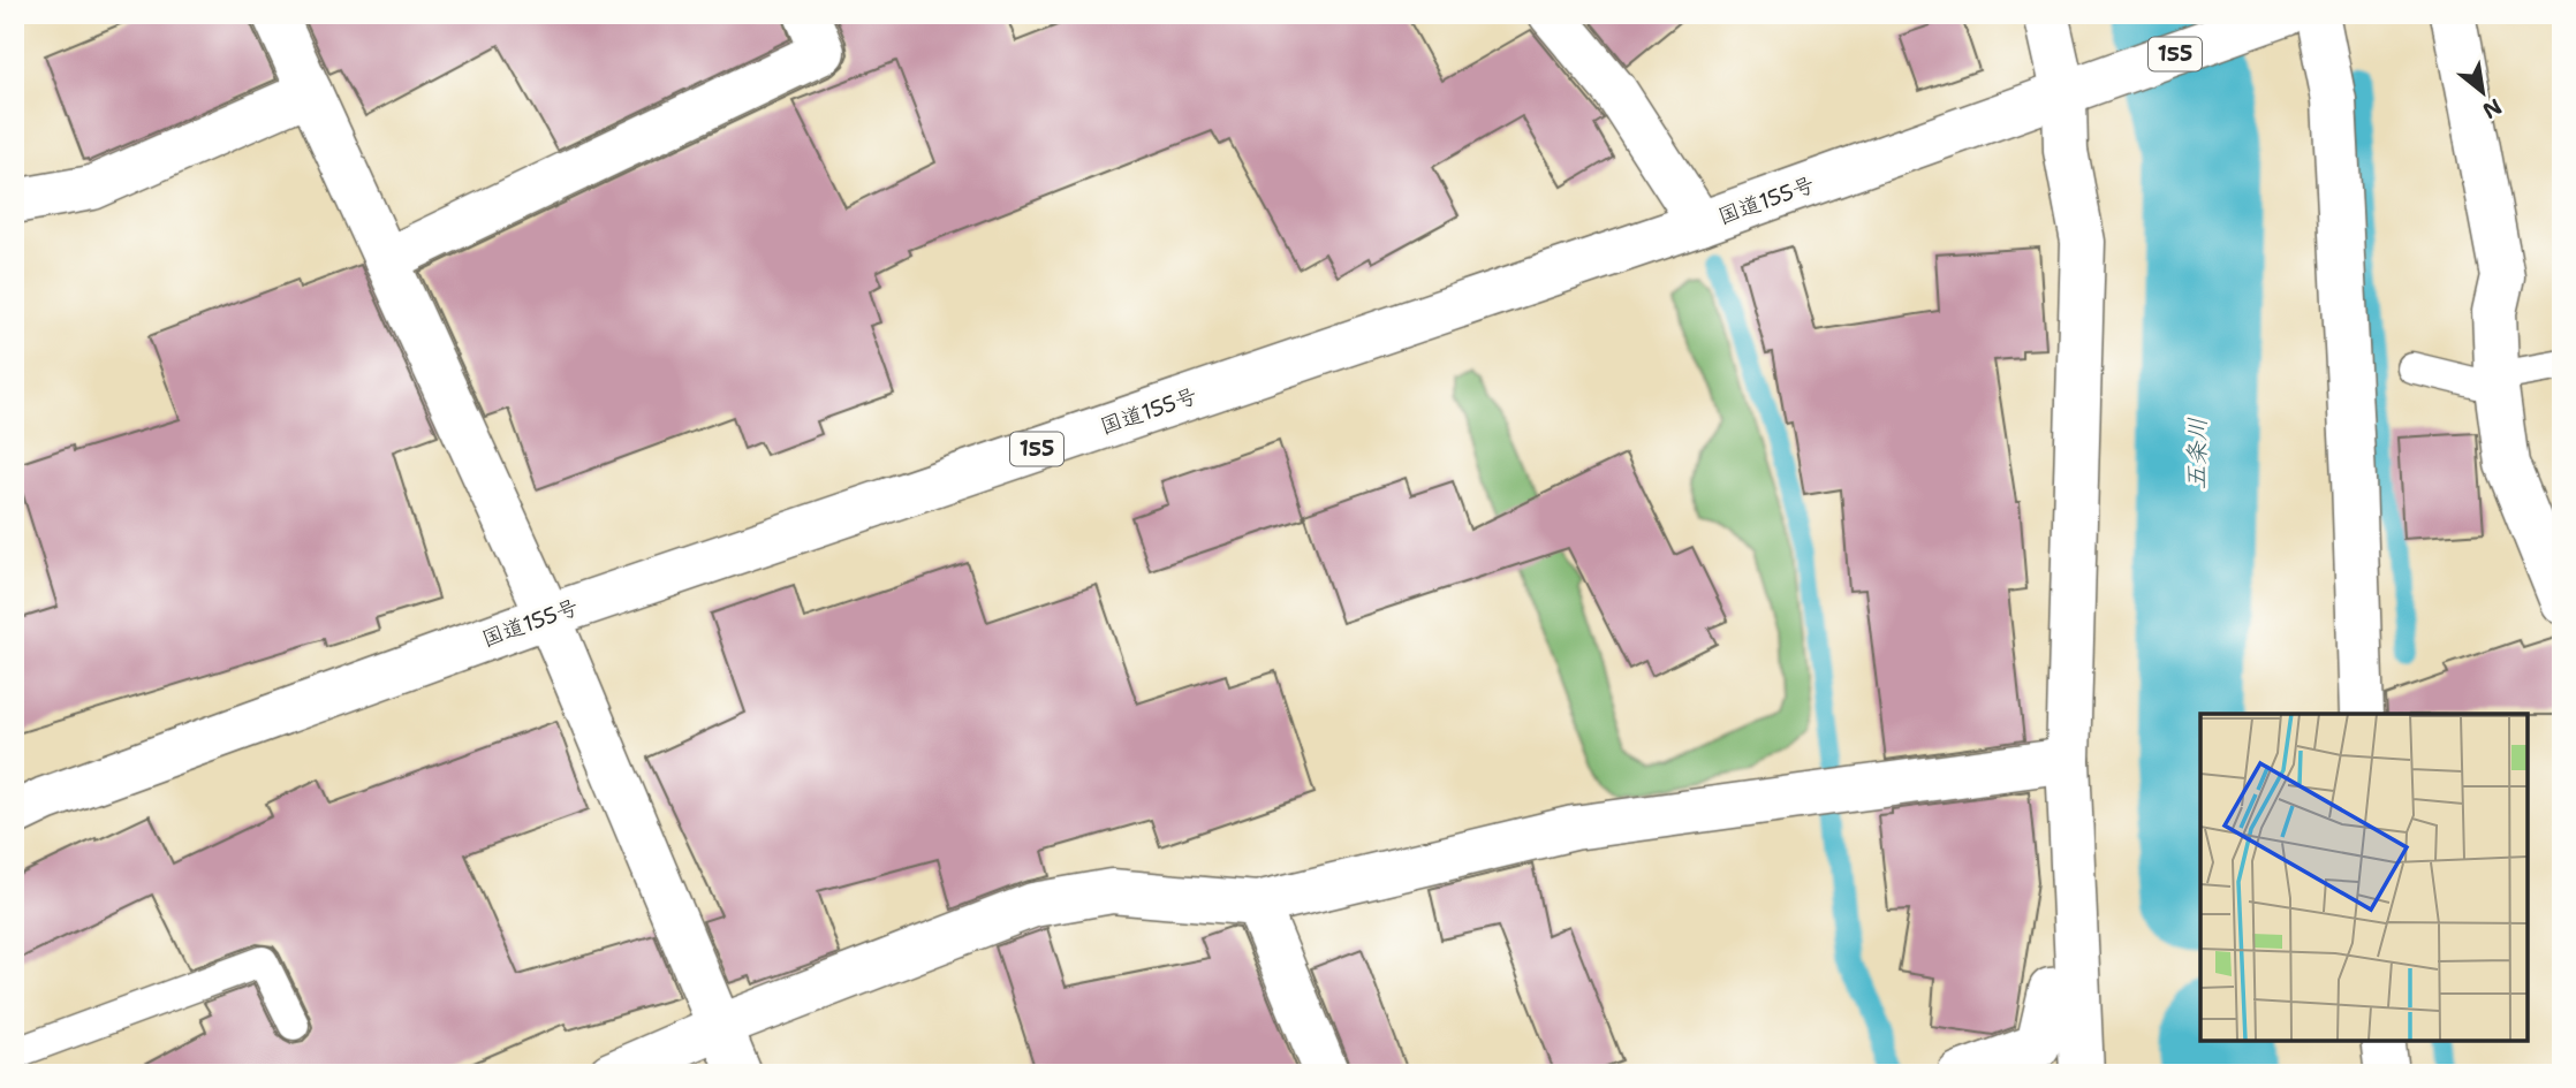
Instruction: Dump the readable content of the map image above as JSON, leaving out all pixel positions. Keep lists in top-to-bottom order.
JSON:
{
  "streets": {
    "main road": ["155", "国道155号"]
  },
  "water": ["五条川"],
  "north": "bottom right"
}
